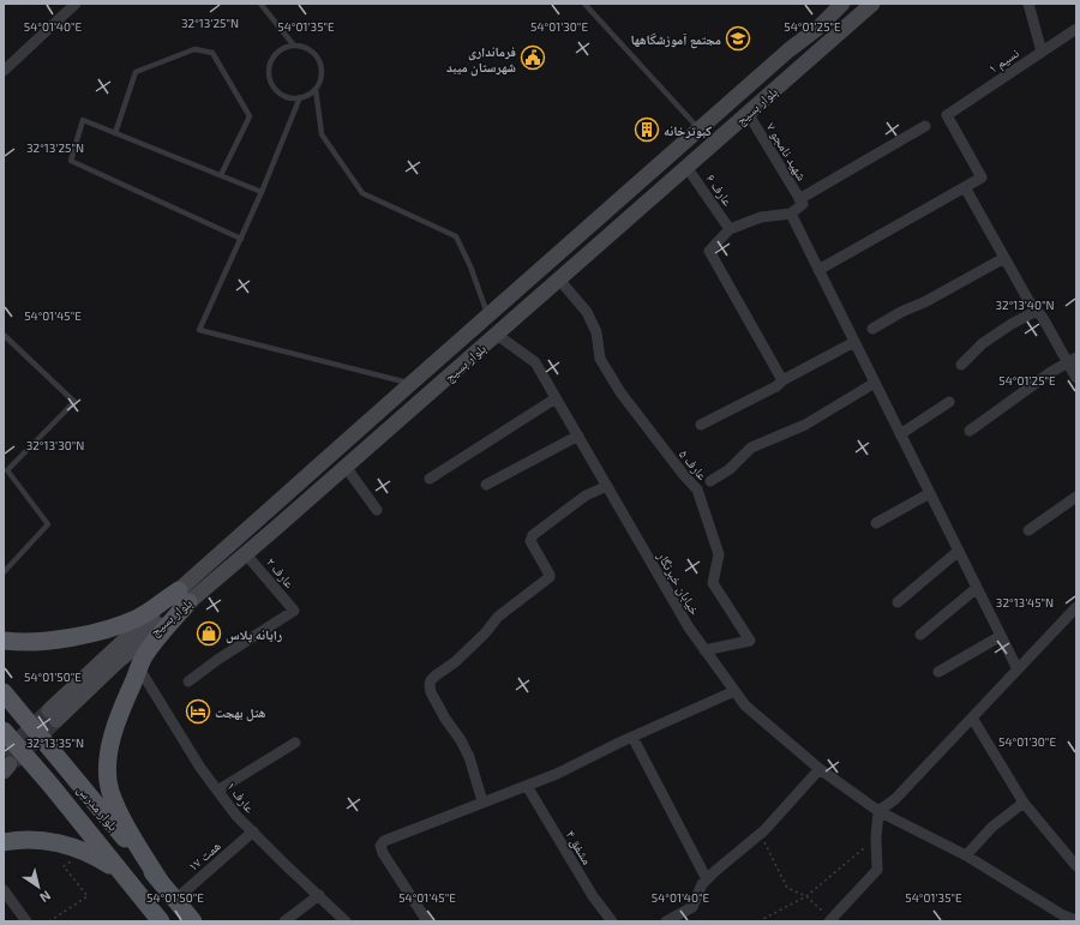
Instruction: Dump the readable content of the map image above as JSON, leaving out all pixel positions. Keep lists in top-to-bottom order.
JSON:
{
  "streets": {
    "main road": ["بلوار بسیج", "بلوار مدرس"],
    "street": [
      "نسیم ۱",
      "شهید نامجو ۷",
      "عارف ۶",
      "عارف ۵",
      "عارف ۲",
      "خیابان خبرنگار",
      "عارف ۱",
      "مشفق ۴",
      "همت ۱۷"
    ]
  },
  "crossings": [
    ["بلوار بسیج", "شهید نامجو ۷"],
    ["بلوار بسیج", "عارف ۶"],
    ["بلوار بسیج", "عارف ۵"],
    ["بلوار بسیج", "عارف ۲"],
    ["بلوار بسیج", "خیابان خبرنگار"],
    ["عارف ۵", "خیابان خبرنگار"],
    ["عارف ۱", "همت ۱۷"],
    ["بلوار مدرس", "همت ۱۷"]
  ],
  "places": {
    "school or university": ["مجتمع آموزشگاهها"],
    "public building": ["فرمانداری شهرستان میبد"],
    "building": ["کبوترخانه"],
    "shop": ["رایانه پلاس"],
    "hotel": ["هتل بهجت"]
  },
  "north": "bottom right",
  "coordinates": [
    "32°13'25\"N",
    "54°01'40\"E",
    "54°01'35\"E",
    "54°01'30\"E",
    "54°01'25\"E",
    "32°13'40\"N",
    "54°01'45\"E",
    "32°13'30\"N",
    "32°13'45\"N",
    "54°01'50\"E",
    "32°13'35\"N"
  ]
}
